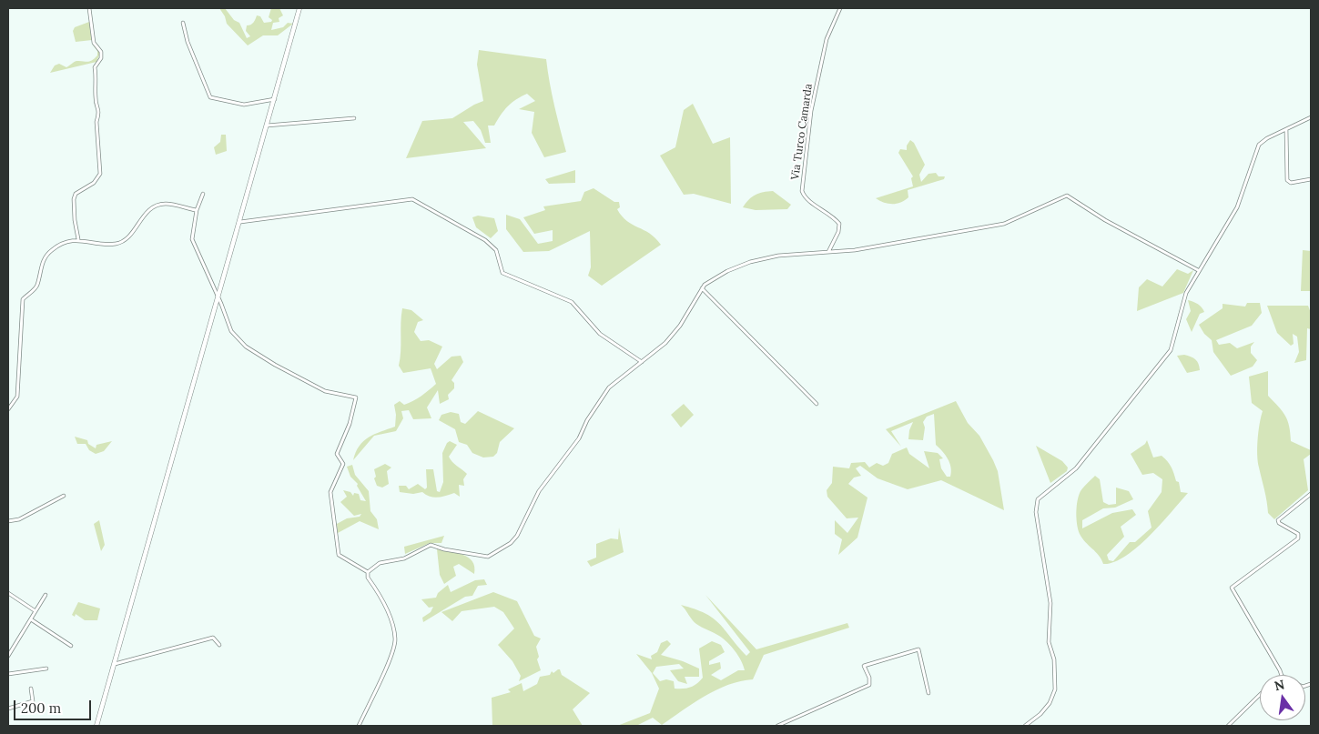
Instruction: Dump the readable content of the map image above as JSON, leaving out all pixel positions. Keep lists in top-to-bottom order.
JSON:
{
  "streets": {
    "street": ["Via Turco Camarda"]
  },
  "scale_bar": "200 m",
  "north": "top"
}
